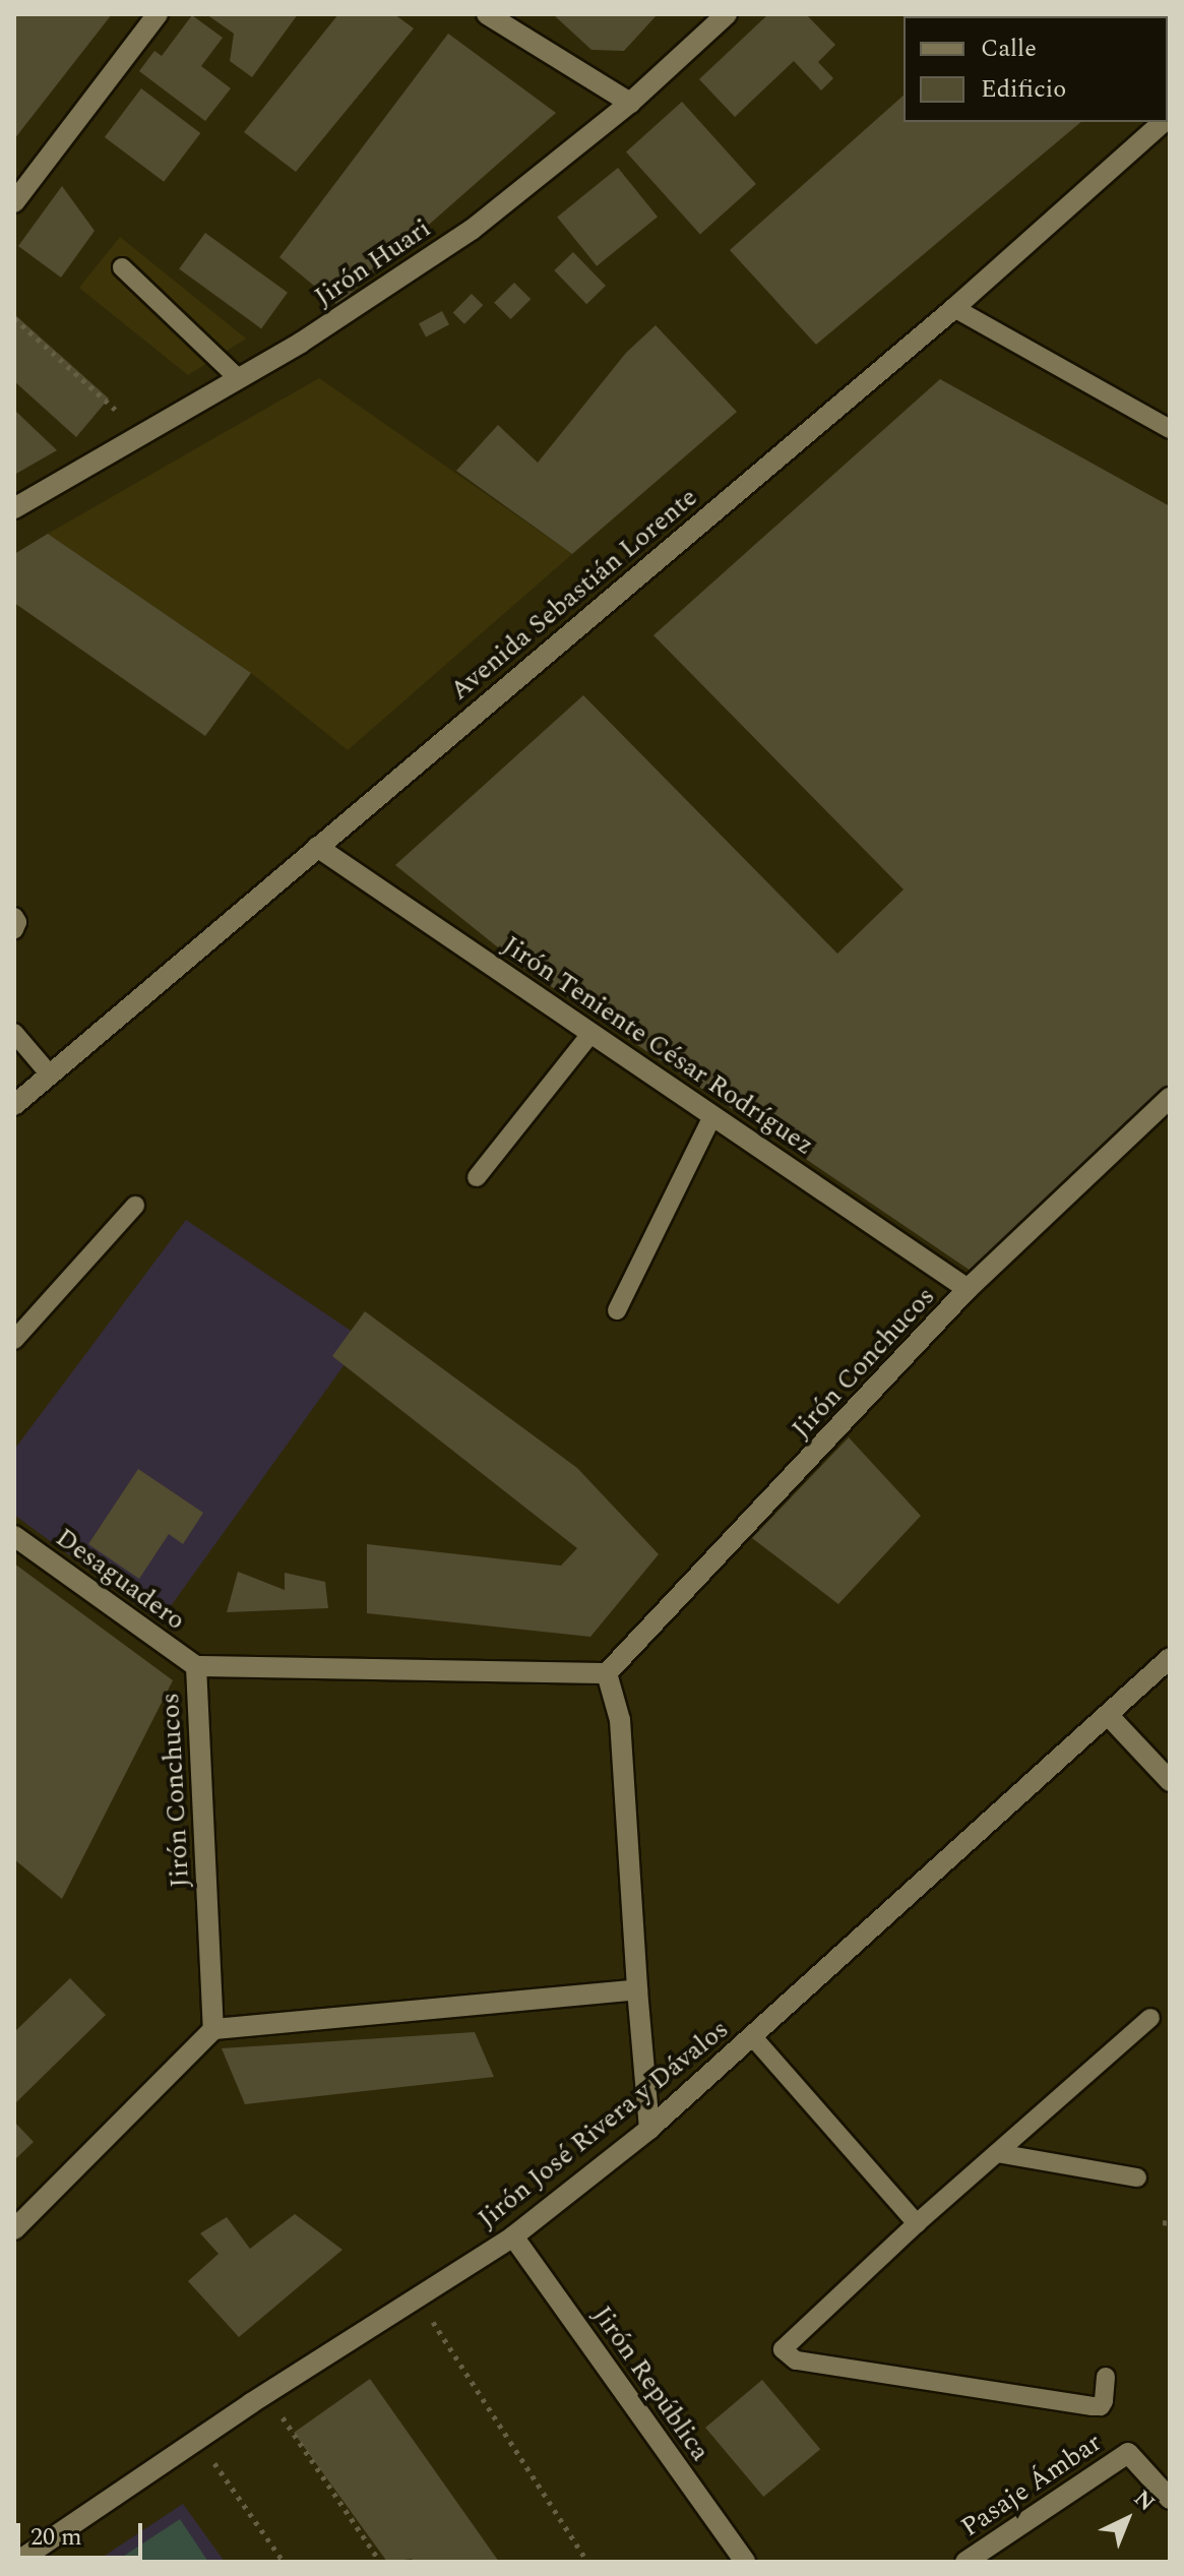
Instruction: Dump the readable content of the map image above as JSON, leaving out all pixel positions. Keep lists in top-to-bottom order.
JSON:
{
  "streets": {
    "street": [
      "Jirón Huari",
      "Avenida Sebastián Lorente",
      "Jirón Teniente César Rodríguez",
      "Jirón Conchucos",
      "Desaguadero",
      "Jirón José Rivera y Dávalos",
      "Jirón República",
      "Pasaje Ámbar"
    ]
  },
  "crossings": [
    ["Avenida Sebastián Lorente", "Jirón Teniente César Rodríguez"],
    ["Jirón Teniente César Rodríguez", "Jirón Conchucos"],
    ["Jirón Conchucos", "Desaguadero"],
    ["Jirón José Rivera y Dávalos", "Jirón República"]
  ],
  "legend": ["Calle", "Edificio"],
  "scale_bar": "20 m",
  "north": "top right"
}
